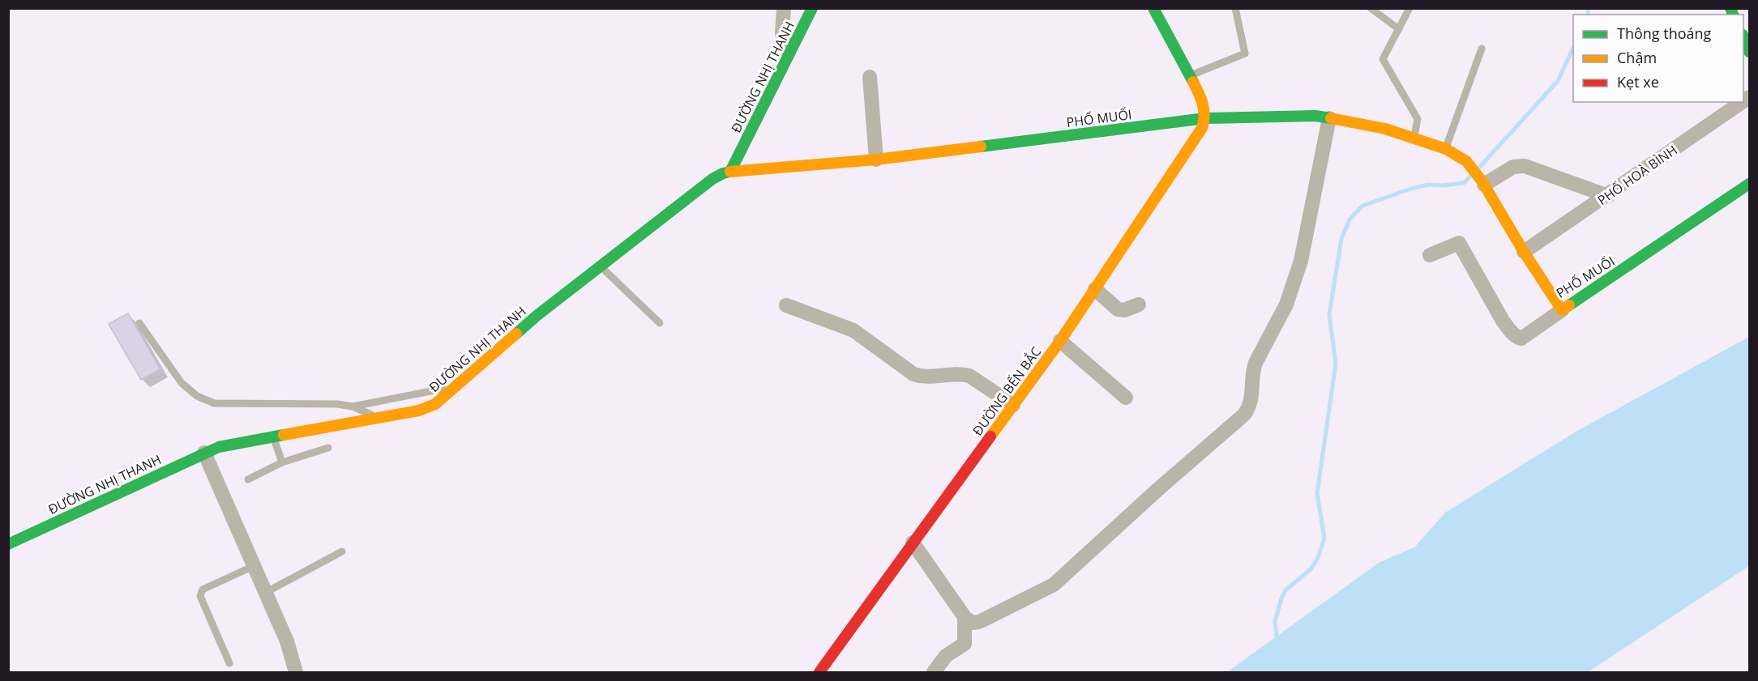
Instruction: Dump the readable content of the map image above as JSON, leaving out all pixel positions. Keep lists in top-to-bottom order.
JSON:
{
  "streets": {
    "street": [
      "ĐƯỜNG NHỊ THANH",
      "PHỐ MUỐI",
      "PHỐ HOÀ BÌNH",
      "ĐƯỜNG BẾN BẮC"
    ]
  },
  "crossings": [
    ["ĐƯỜNG NHỊ THANH", "PHỐ MUỐI"],
    ["PHỐ MUỐI", "PHỐ HOÀ BÌNH"],
    ["PHỐ MUỐI", "ĐƯỜNG BẾN BẮC"]
  ],
  "legend": ["Thông thoáng", "Chậm", "Kẹt xe"]
}
